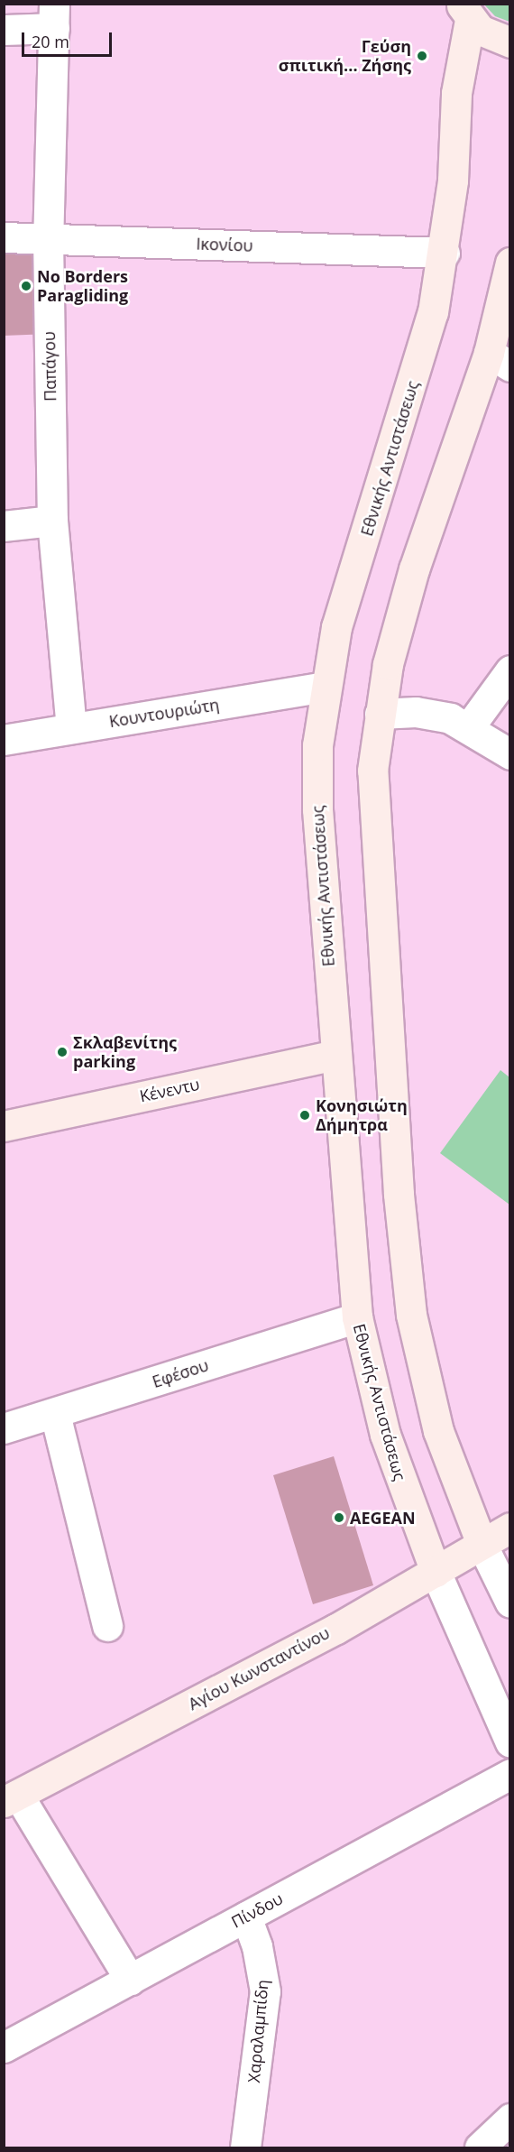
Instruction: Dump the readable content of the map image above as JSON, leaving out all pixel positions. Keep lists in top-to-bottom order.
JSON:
{
  "streets": {
    "main road": ["Εθνικής Αντιστάσεως", "Κένεντυ", "Αγίου Κωνσταντίνου"],
    "street": [
      "Ικονίου",
      "Παπάγου",
      "Κουντουριώτη",
      "Εφέσου",
      "Πίνδου",
      "Χαραλαμπίδη"
    ]
  },
  "crossings": [
    ["Ικονίου", "Παπάγου"],
    ["Ικονίου", "Εθνικής Αντιστάσεως"],
    ["Παπάγου", "Κουντουριώτη"],
    ["Εθνικής Αντιστάσεως", "Κουντουριώτη"],
    ["Εθνικής Αντιστάσεως", "Κένεντυ"],
    ["Εθνικής Αντιστάσεως", "Εφέσου"],
    ["Εθνικής Αντιστάσεως", "Αγίου Κωνσταντίνου"],
    ["Πίνδου", "Χαραλαμπίδη"]
  ],
  "places": [
    "Γεύση σπιτική... Ζήσης",
    "No Borders Paragliding",
    "Σκλαβενίτης parking",
    "Κονησιώτη Δήμητρα",
    "AEGEAN"
  ],
  "scale_bar": "20 m"
}
